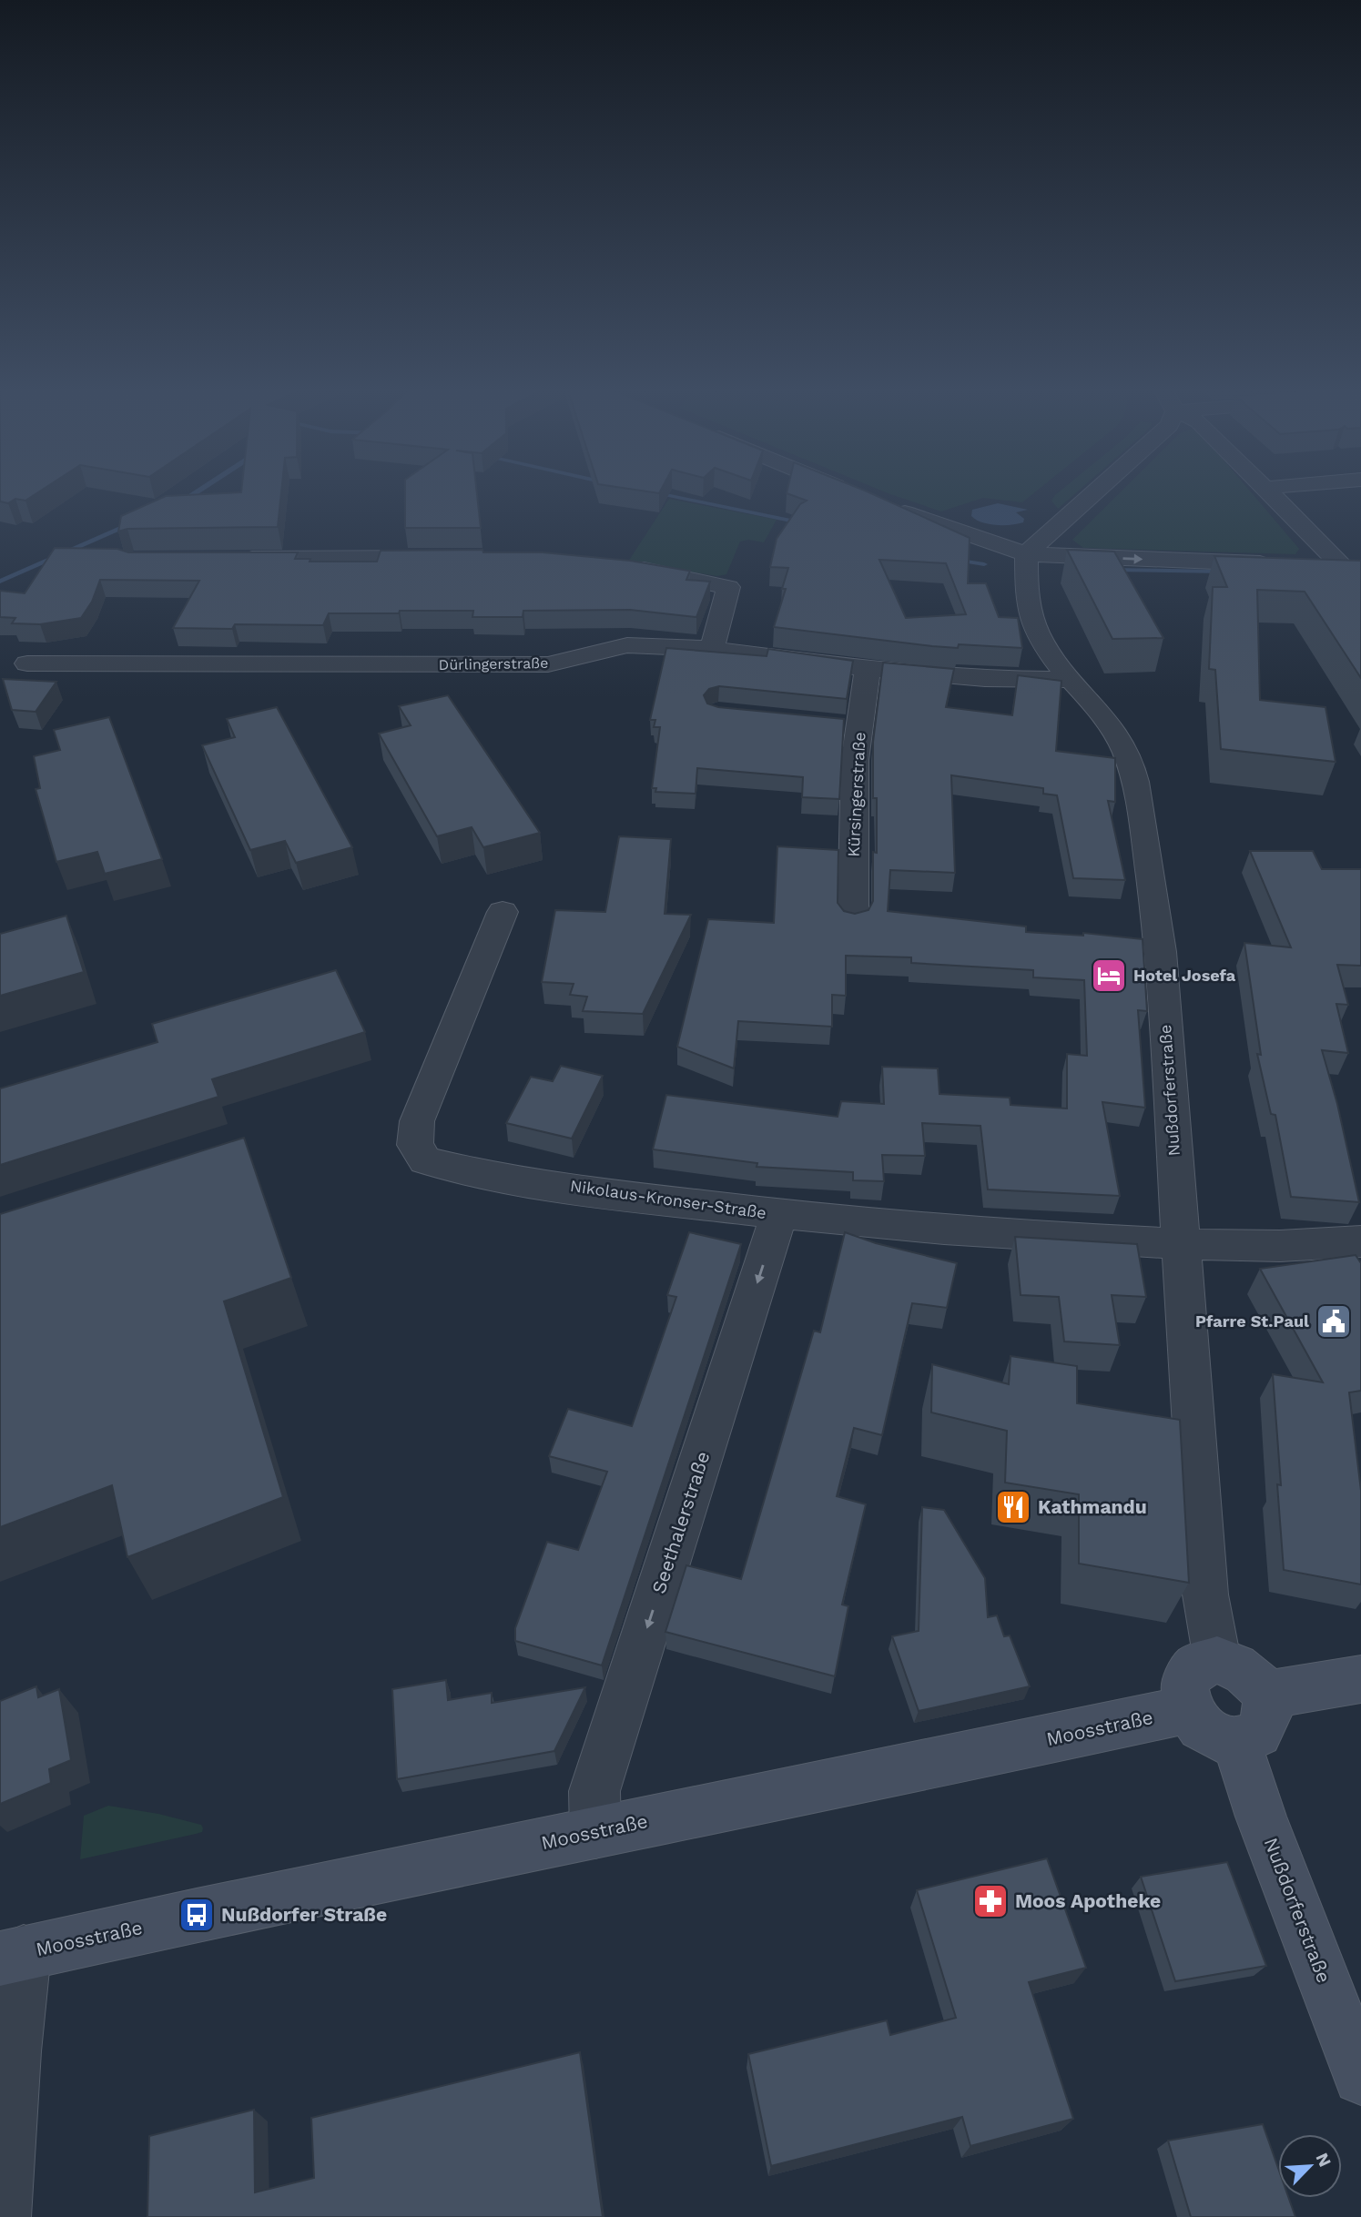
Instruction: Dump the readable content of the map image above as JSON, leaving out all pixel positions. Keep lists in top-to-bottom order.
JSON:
{
  "streets": {
    "street": [
      "Dürlingerstraße",
      "Kürsingerstraße",
      "Nußdorferstraße",
      "Nikolaus-Kronser-Straße",
      "Seethalerstraße",
      "Moosstraße"
    ]
  },
  "crossings": [
    ["Dürlingerstraße", "Kürsingerstraße"],
    ["Dürlingerstraße", "Nußdorferstraße"],
    ["Nußdorferstraße", "Nikolaus-Kronser-Straße"],
    ["Nußdorferstraße", "Moosstraße"],
    ["Nikolaus-Kronser-Straße", "Seethalerstraße"],
    ["Seethalerstraße", "Moosstraße"]
  ],
  "one_way": ["Seethalerstraße"],
  "places": {
    "hotel": ["Hotel Josefa"],
    "public building": ["Pfarre St.Paul"],
    "restaurant": ["Kathmandu"],
    "pharmacy": ["Moos Apotheke"],
    "bus stop": ["Nußdorfer Straße"]
  },
  "north": "top right"
}
